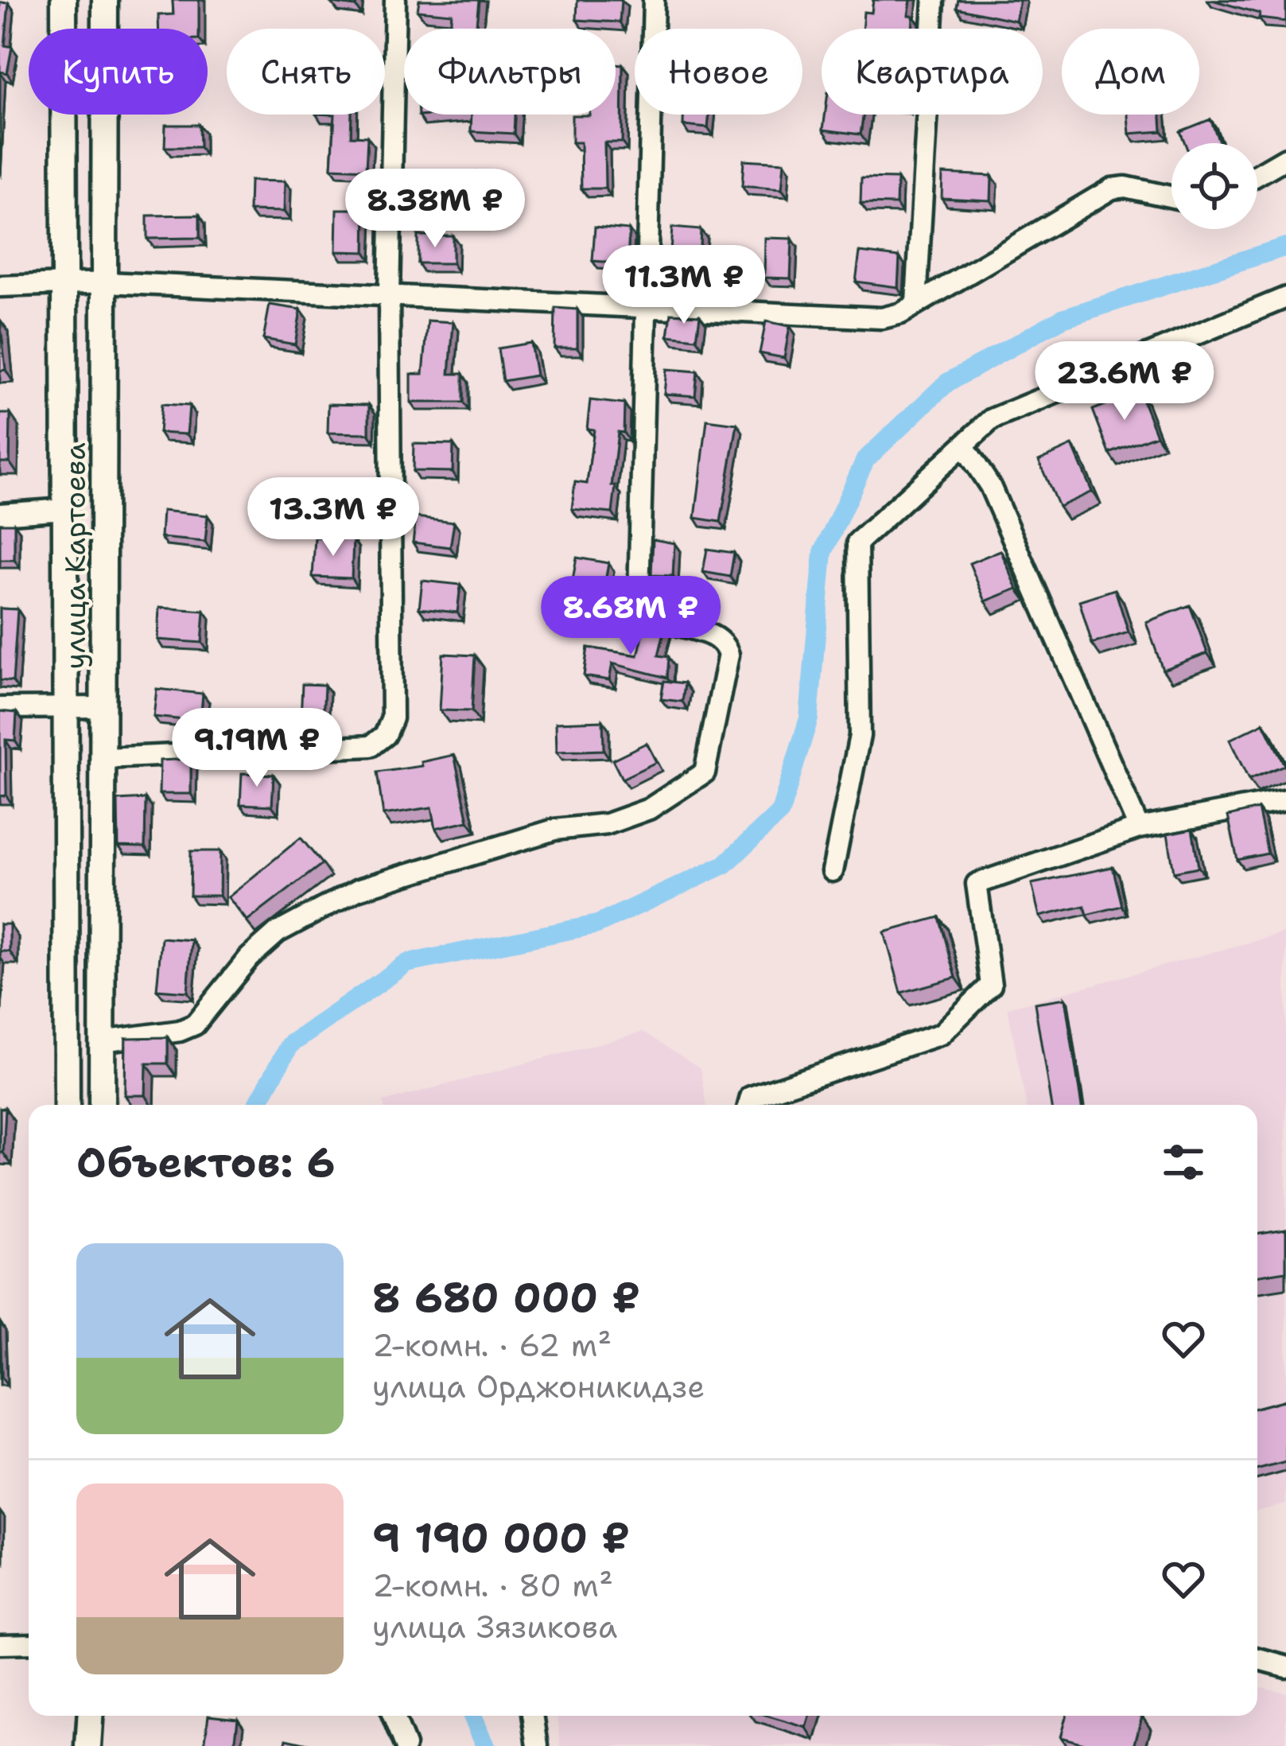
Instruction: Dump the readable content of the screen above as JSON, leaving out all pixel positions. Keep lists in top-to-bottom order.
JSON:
{
  "streets": {
    "main road": ["улица Картоева"]
  },
  "page": {
    "chip": [
      "Купить",
      "Снять",
      "Фильтры",
      "Новое",
      "Квартира",
      "Дом"
    ],
    "price": [
      "8.38M ₽",
      "11.3M ₽",
      "23.6M ₽",
      "13.3M ₽",
      "8.68M ₽",
      "9.19M ₽"
    ],
    "heading": "Объектов: 6",
    "list": [
      {
        "name": "8 680 000 ₽",
        "note": "2-комн. · 62 m² · улица Орджоникидзе"
      },
      {
        "name": "9 190 000 ₽",
        "note": "2-комн. · 80 m² · улица Зязикова"
      }
    ]
  }
}
